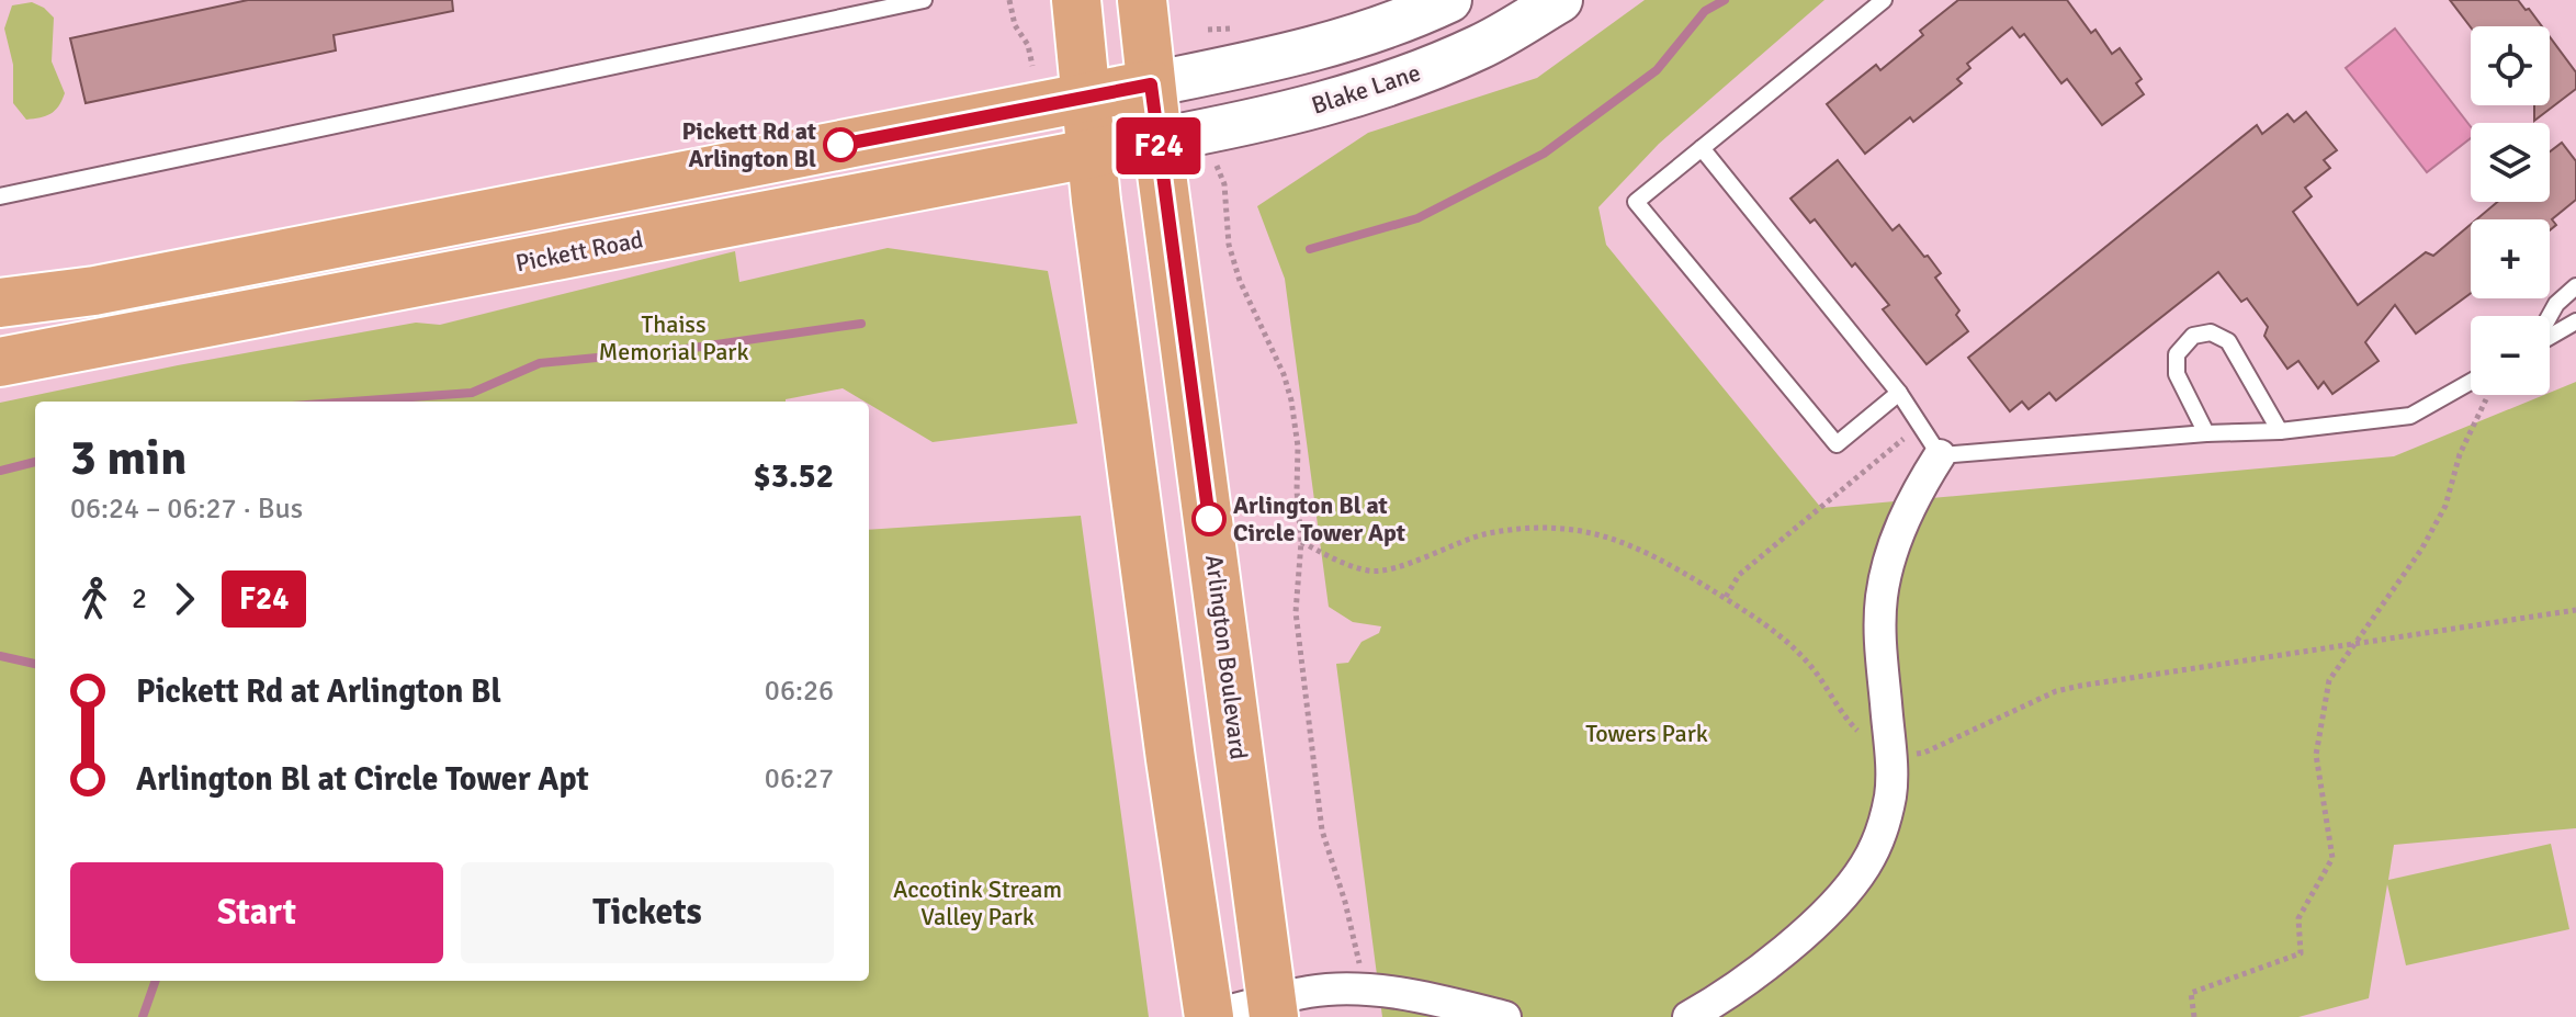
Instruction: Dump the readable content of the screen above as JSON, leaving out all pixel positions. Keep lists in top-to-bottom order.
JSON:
{
  "streets": {
    "main road": ["Blake Lane", "Pickett Road", "Arlington Boulevard"]
  },
  "crossings": [
    ["Blake Lane", "Pickett Road"],
    ["Blake Lane", "Arlington Boulevard"],
    ["Pickett Road", "Arlington Boulevard"]
  ],
  "parks": ["Thaiss Memorial Park", "Towers Park", "Accotink Stream Valley Park"],
  "places": ["Pickett Rd at Arlington Bl", "Arlington Bl at Circle Tower Apt"],
  "lines": ["bus line F24"],
  "page": {
    "on_map": "F24",
    "map_buttons": ["+", "−"],
    "heading": ["3 min", "06:24 – 06:27 · Bus", "$3.52"],
    "legs": ["2", "F24"],
    "list": [
      {
        "name": "Pickett Rd at Arlington Bl",
        "value": "06:26"
      },
      {
        "name": "Arlington Bl at Circle Tower Apt",
        "value": "06:27"
      }
    ],
    "buttons": ["Start", "Tickets"]
  }
}
